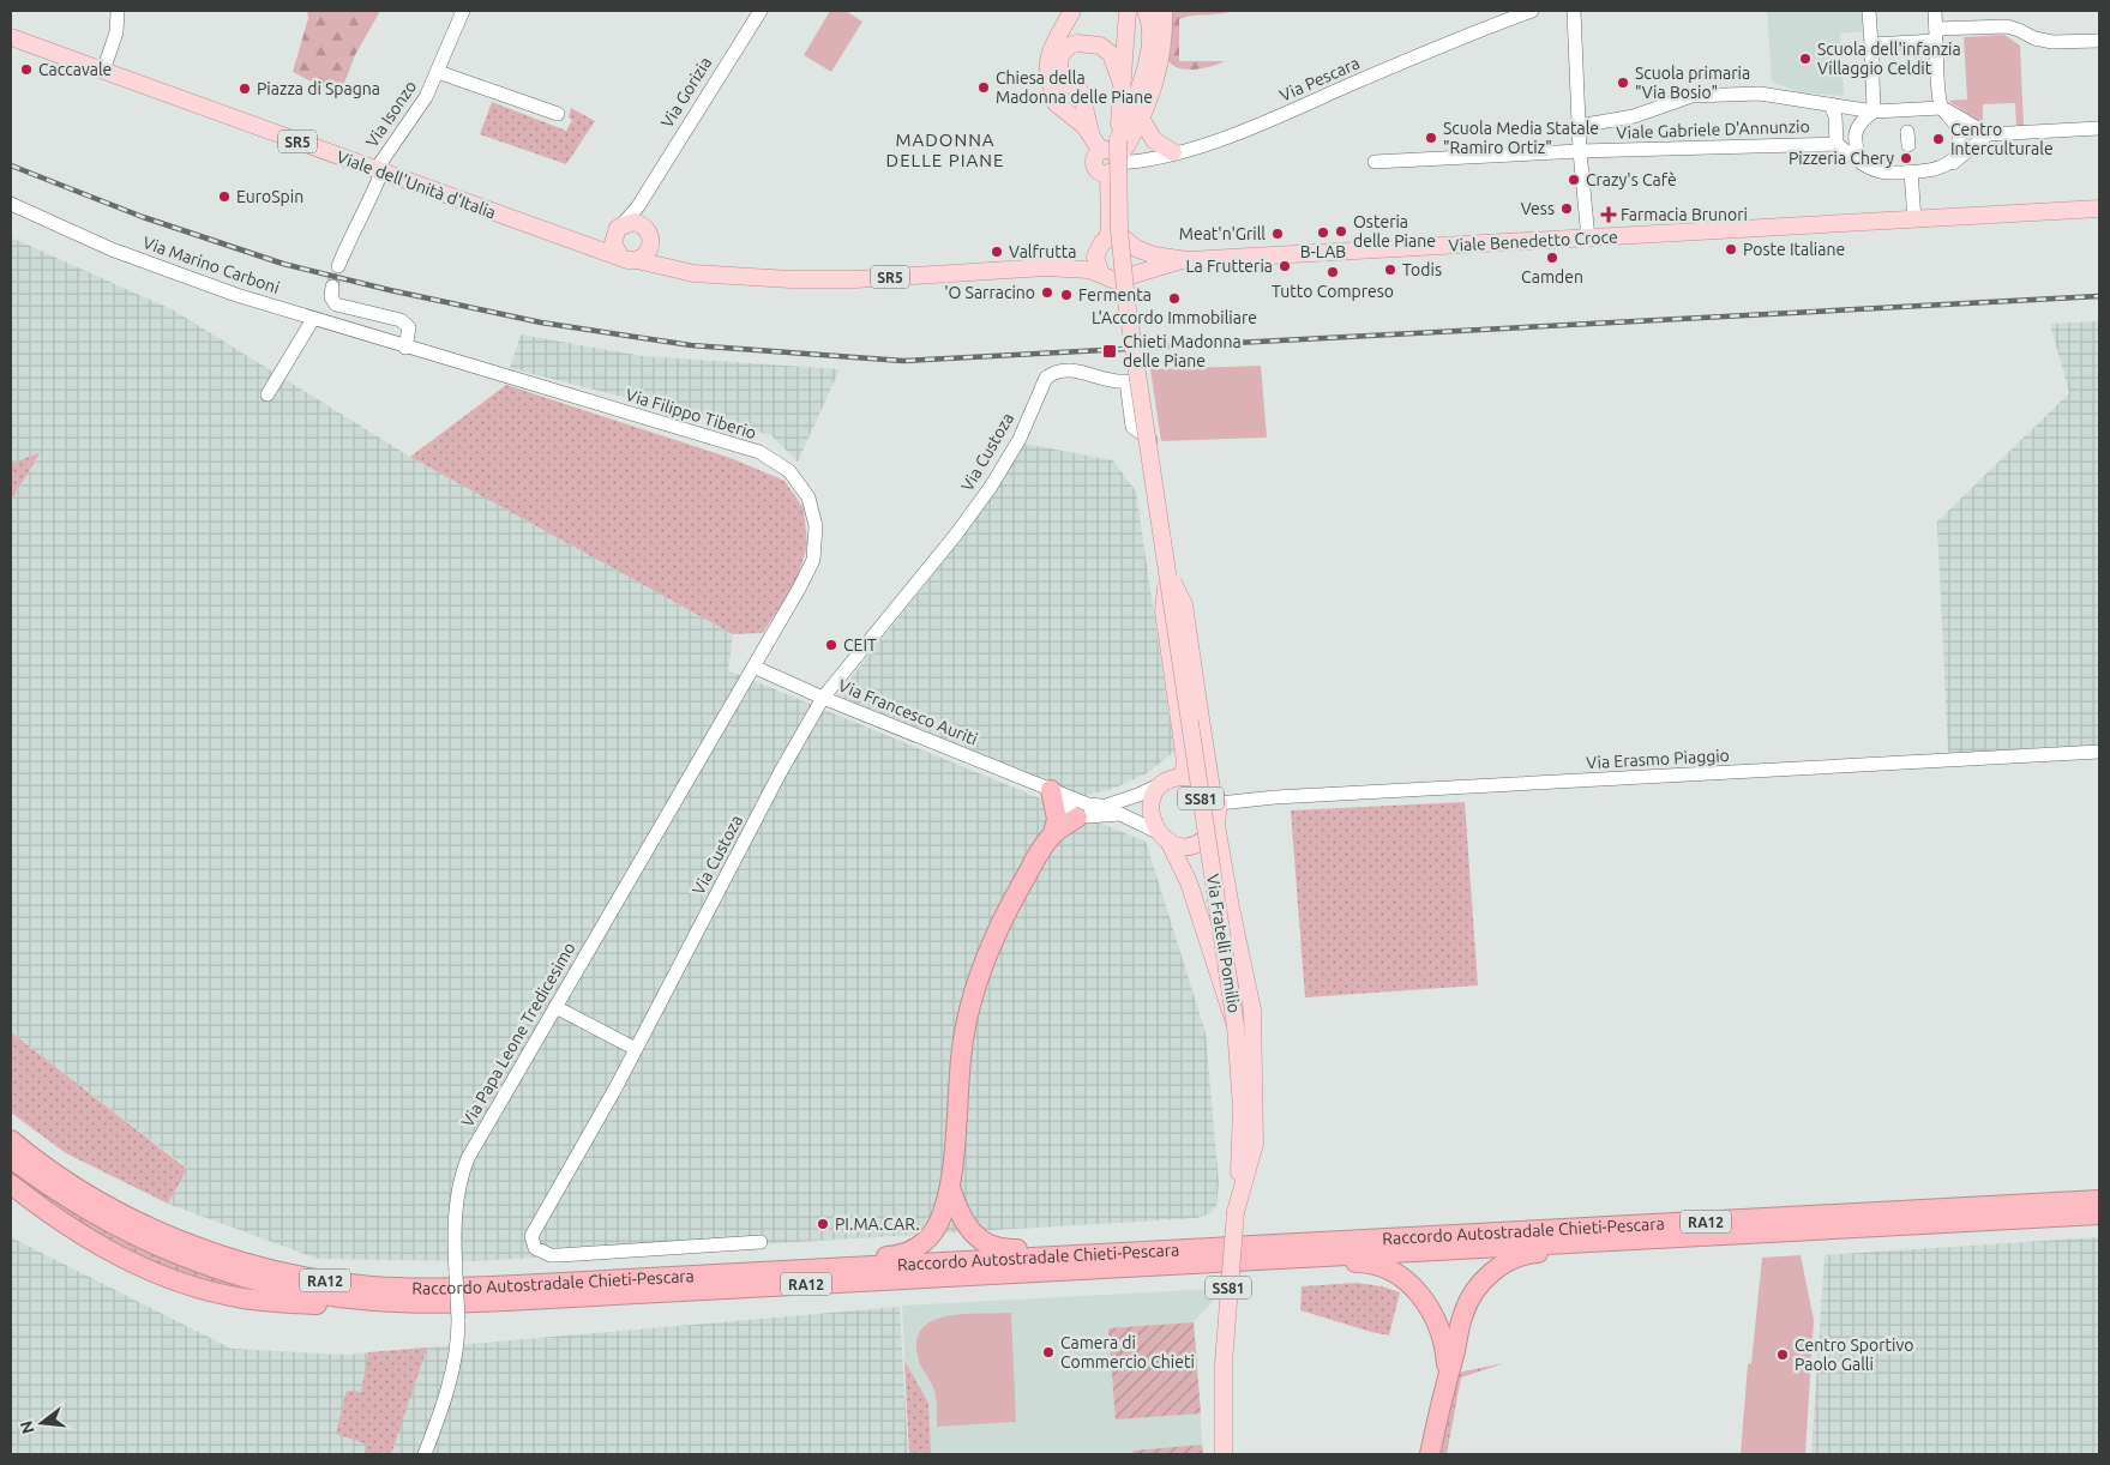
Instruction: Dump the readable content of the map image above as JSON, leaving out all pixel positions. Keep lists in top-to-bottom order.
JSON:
{
  "streets": {
    "highway": ["RA12", "Raccordo Autostradale Chieti-Pescara"],
    "main road": [
      "SR5",
      "Viale dell'Unità d'Italia",
      "Viale Benedetto Croce",
      "SS81",
      "Via Fratelli Pomilio"
    ],
    "street": [
      "Via Pescara",
      "Via Gorizia",
      "Via Isonzo",
      "Viale Gabriele D'Annunzio",
      "Via Marino Carboni",
      "Via Filippo Tiberio",
      "Via Custoza",
      "Via Francesco Auriti",
      "Via Erasmo Piaggio",
      "Via Papa Leone Tredicesimo"
    ]
  },
  "crossings": [
    ["Via Gorizia", "SR5"],
    ["Via Gorizia", "Viale dell'Unità d'Italia"],
    ["Via Isonzo", "Viale dell'Unità d'Italia"],
    ["SR5", "Viale dell'Unità d'Italia"],
    ["SR5", "Viale Benedetto Croce"],
    ["Via Marino Carboni", "Via Filippo Tiberio"],
    ["Via Filippo Tiberio", "Via Francesco Auriti"],
    ["Via Filippo Tiberio", "Via Papa Leone Tredicesimo"],
    ["Via Custoza", "Via Francesco Auriti"],
    ["Via Custoza", "Via Erasmo Piaggio"],
    ["Via Francesco Auriti", "Via Papa Leone Tredicesimo"],
    ["SS81", "Via Fratelli Pomilio"]
  ],
  "districts": ["MADONNA DELLE PIANE"],
  "places": {
    "other": [
      "Scuola dell'infanzia Villaggio Celdit",
      "Caccavale",
      "Scuola primaria \"Via Bosio\"",
      "Chiesa della Madonna delle Piane",
      "Piazza di Spagna",
      "Scuola Media Statale \"Ramiro Ortiz\"",
      "Centro Interculturale",
      "Pizzeria Chery",
      "Crazy's Cafè",
      "EuroSpin",
      "Vess",
      "Osteria delle Piane",
      "B-LAB",
      "Meat'n'Grill",
      "Poste Italiane",
      "Valfrutta",
      "Camden",
      "La Frutteria",
      "Todis",
      "Tutto Compreso",
      "'O Sarracino",
      "Fermenta",
      "L'Accordo Immobiliare",
      "CEIT",
      "PI.MA.CAR.",
      "Camera di Commercio Chieti",
      "Centro Sportivo Paolo Galli"
    ],
    "health": ["Farmacia Brunori"],
    "transit": ["Chieti Madonna delle Piane"]
  },
  "north": "left"
}
